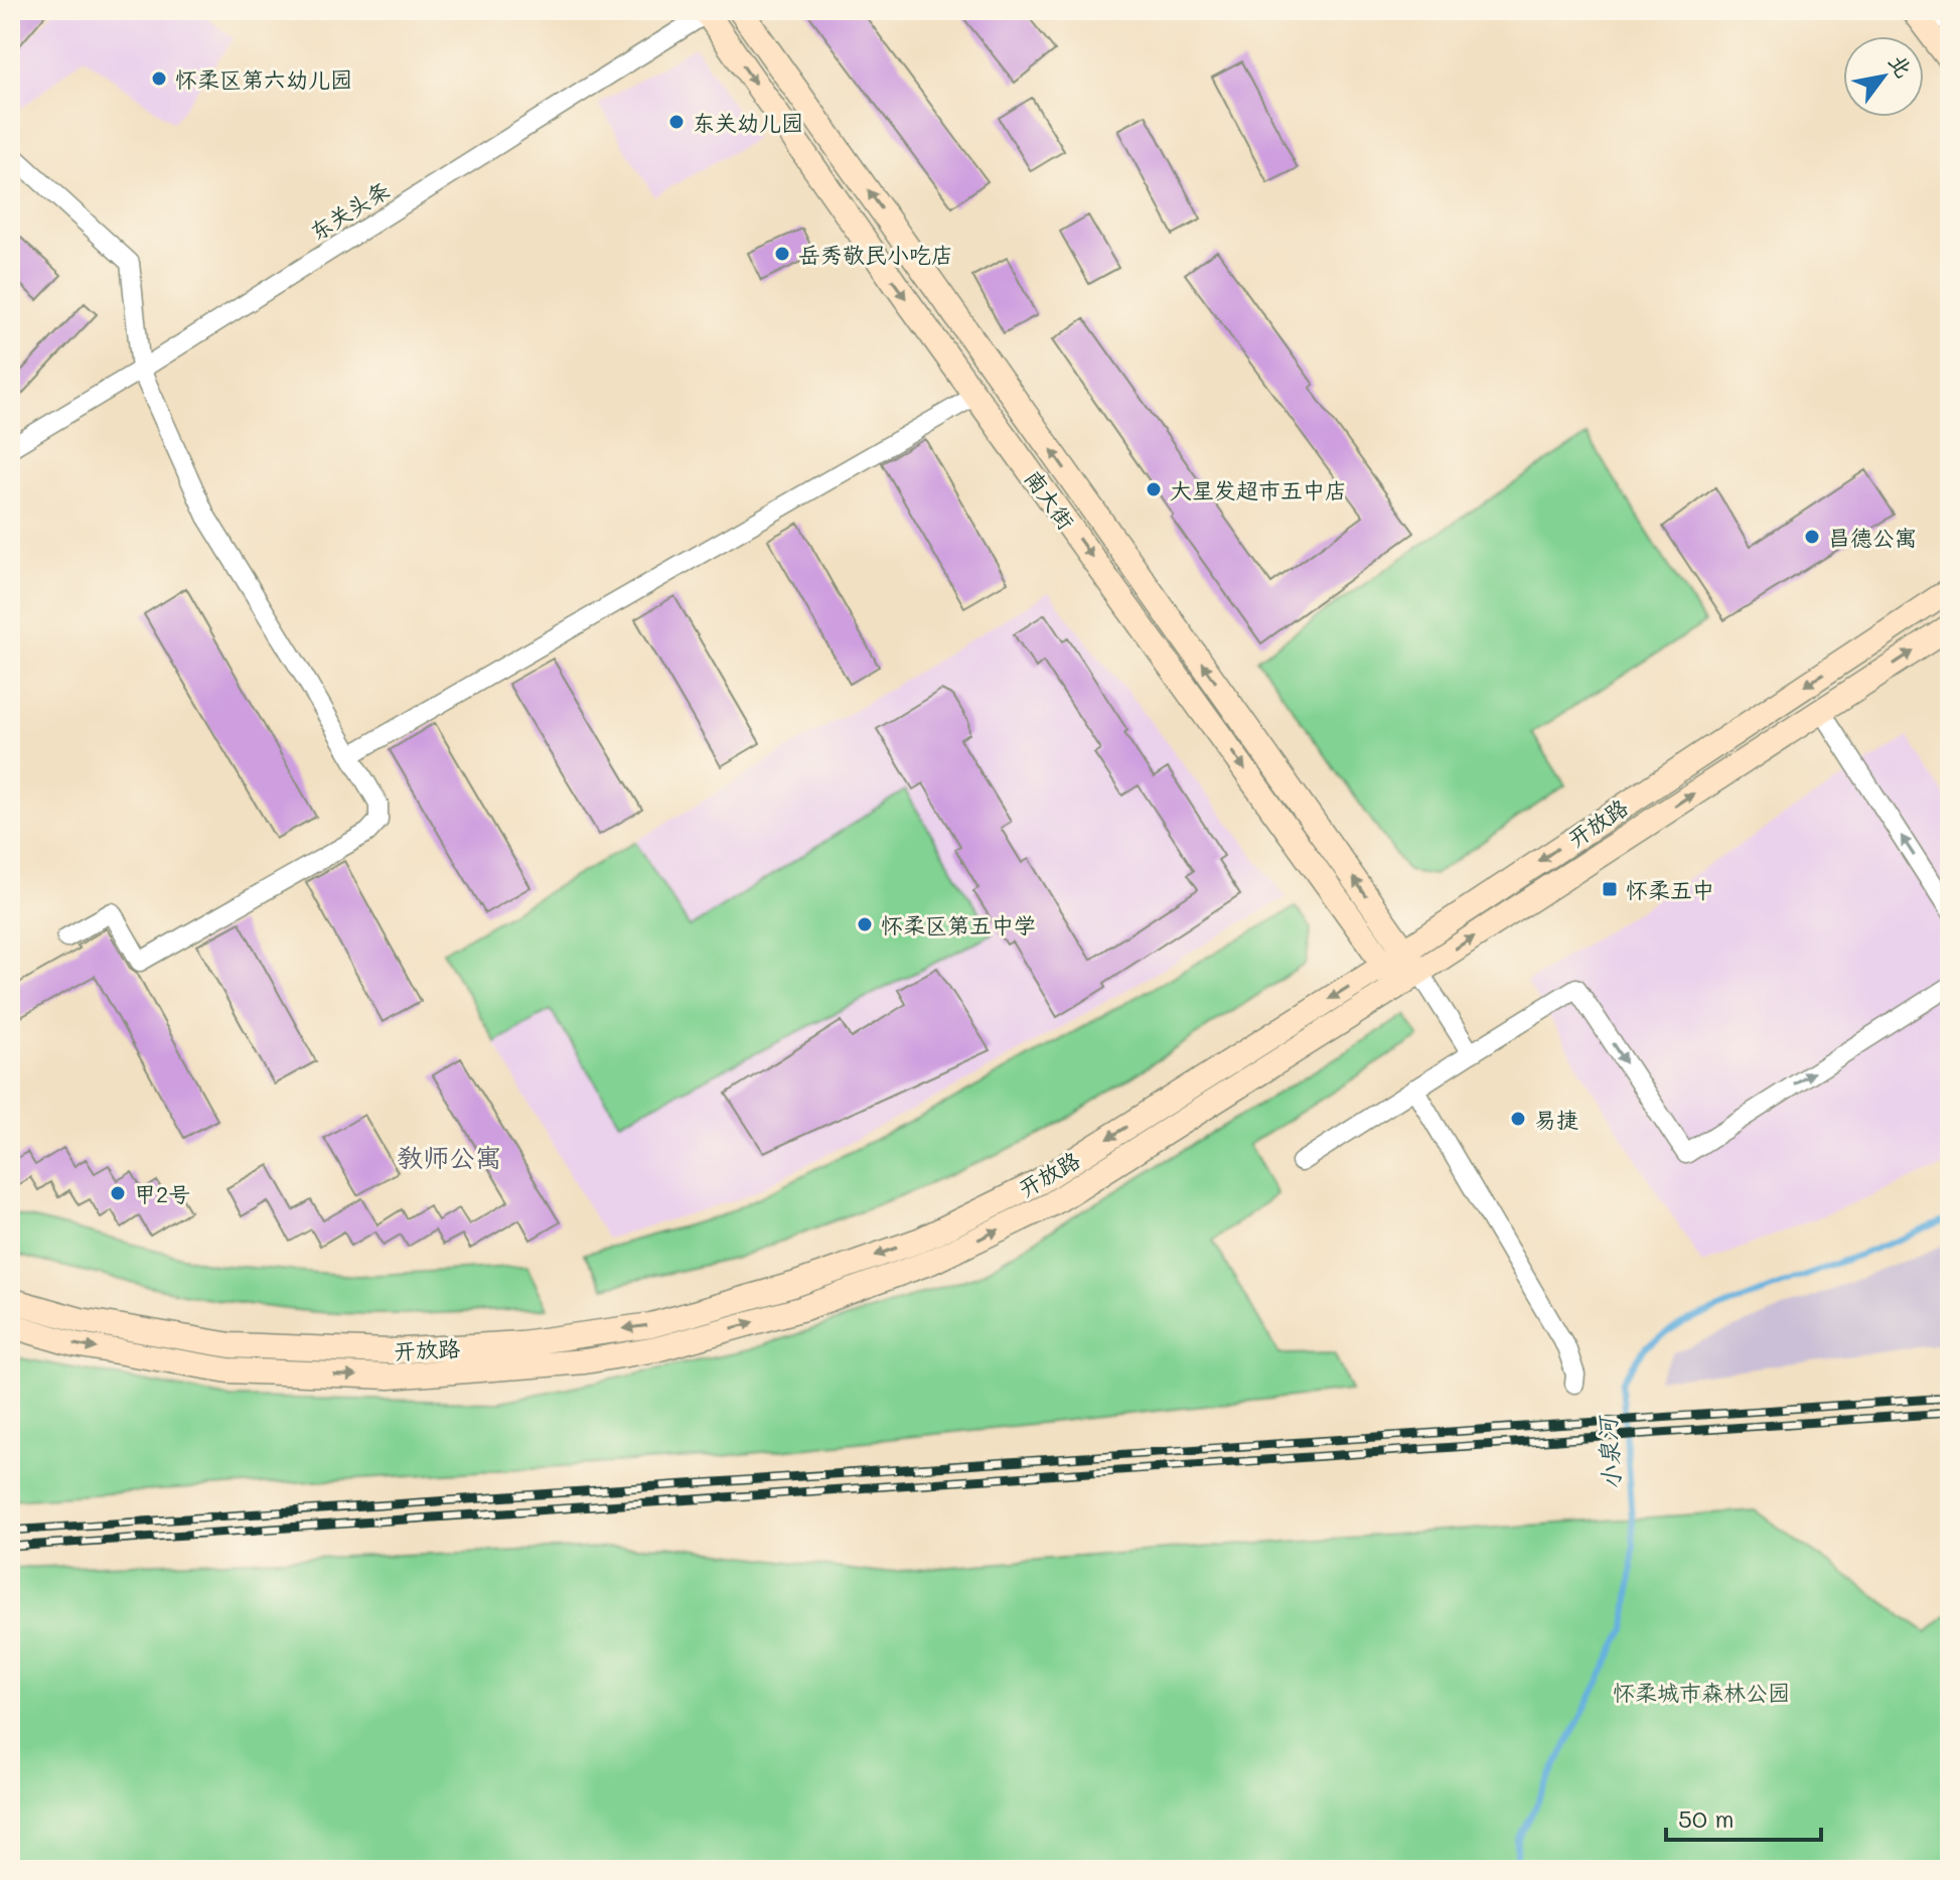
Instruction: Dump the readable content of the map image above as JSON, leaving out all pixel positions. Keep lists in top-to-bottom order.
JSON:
{
  "streets": {
    "main road": ["南大街", "开放路"],
    "street": ["东关头条"]
  },
  "crossings": [
    ["东关头条", "南大街"],
    ["南大街", "开放路"]
  ],
  "districts": ["教师公寓"],
  "water": ["小泉河"],
  "parks": ["怀柔城市森林公园"],
  "places": {
    "other": [
      "怀柔区第六幼儿园",
      "东关幼儿园",
      "岳秀敬民小吃店",
      "大星发超市五中店",
      "昌德公寓",
      "怀柔区第五中学",
      "易捷",
      "甲2号"
    ],
    "transit": ["怀柔五中"]
  },
  "scale_bar": "50 m",
  "north": "top right"
}
